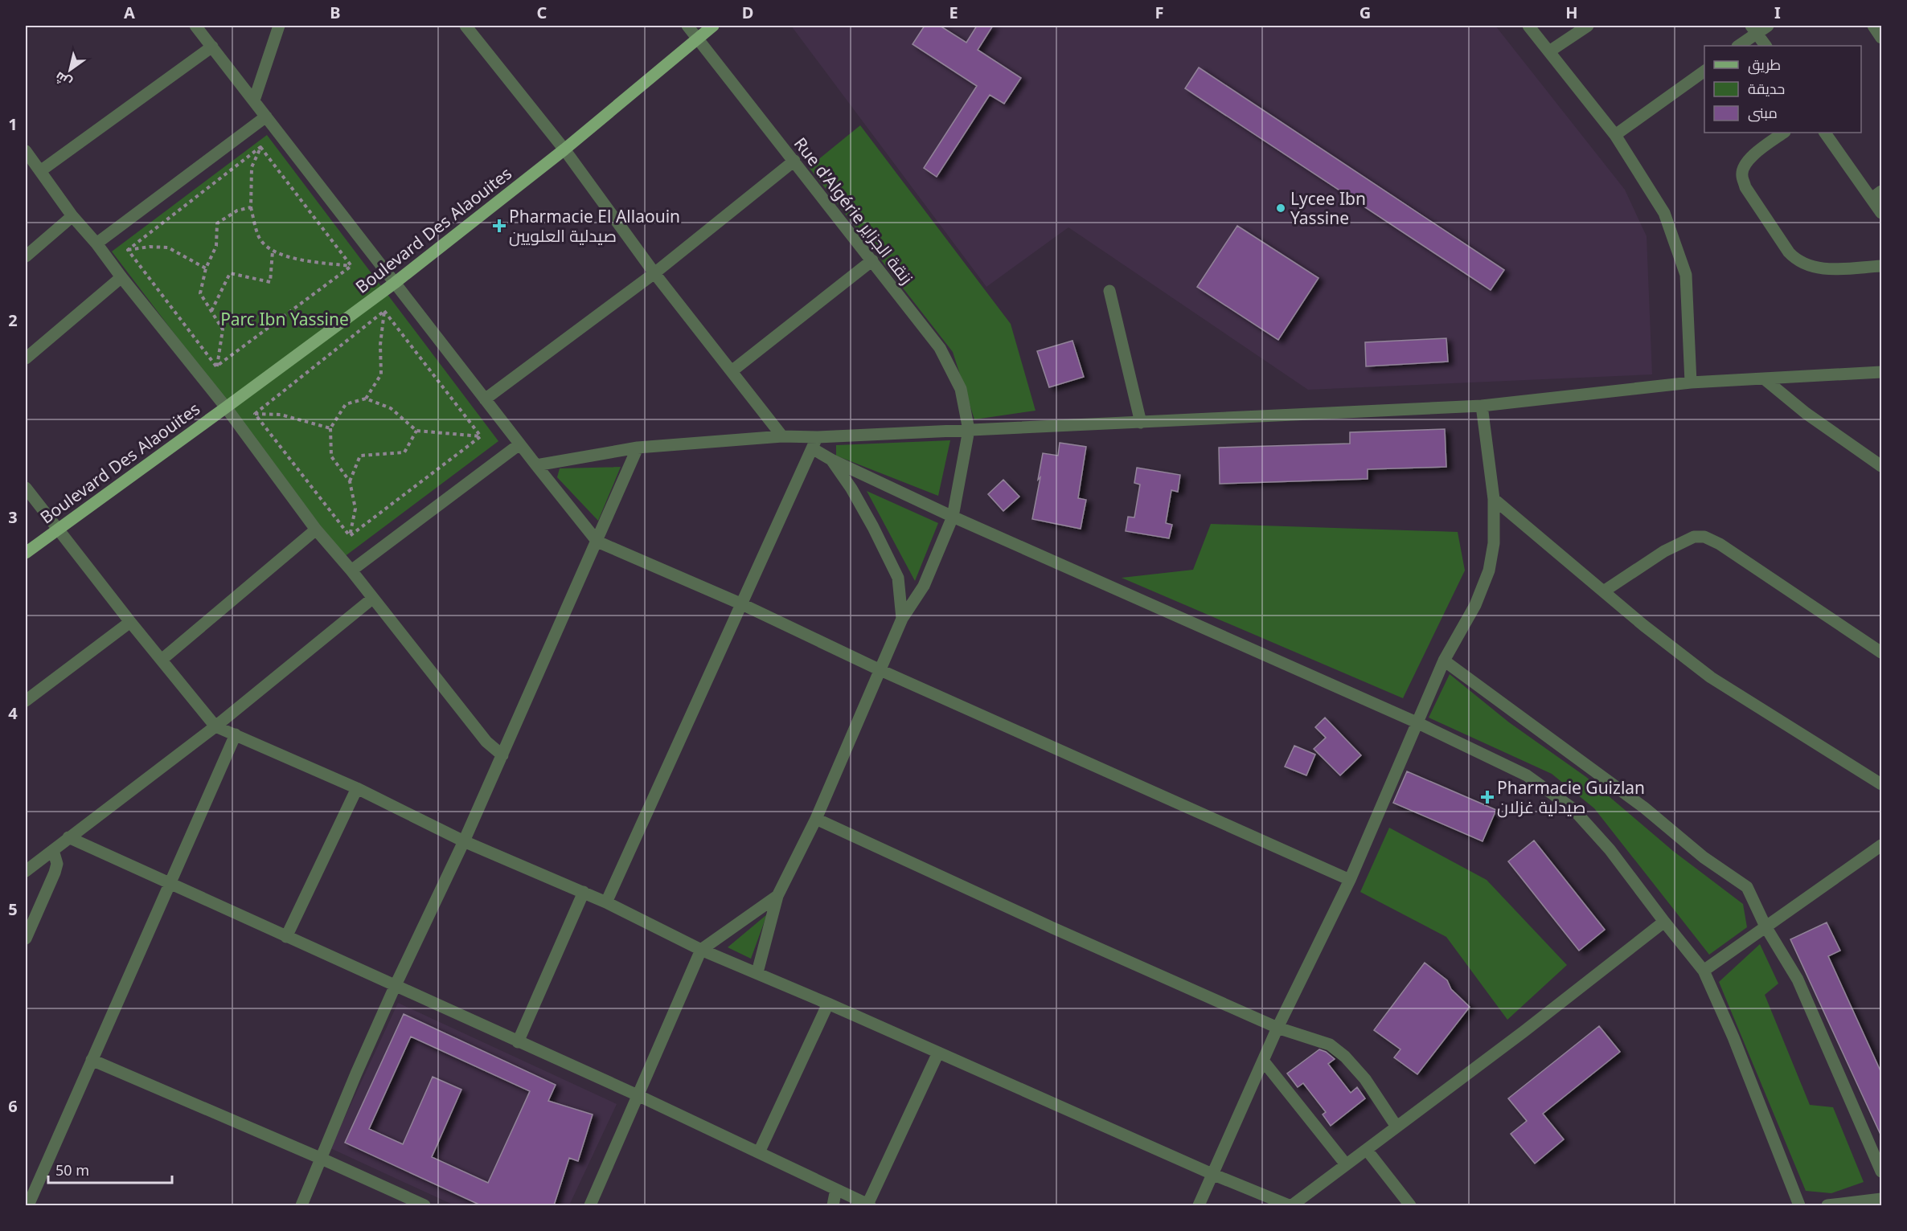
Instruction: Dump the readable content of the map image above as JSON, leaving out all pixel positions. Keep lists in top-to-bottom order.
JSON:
{
  "streets": {
    "main road": ["Boulevard Des Alaouites"],
    "street": ["Rue d'Algérie زنقة الجزاير"]
  },
  "crossings": [
    ["Rue d'Algérie زنقة الجزاير", "Boulevard Des Alaouites"]
  ],
  "parks": ["Parc Ibn Yassine"],
  "places": {
    "other": ["Lycee Ibn Yassine"],
    "health": ["Pharmacie El Allaouin صيدلية العلويين", "Pharmacie Guizlan صيدلية غزلان"]
  },
  "legend": ["طريق", "حديقة", "مبنى"],
  "scale_bar": "50 m",
  "north": "bottom left",
  "grid": {
    "columns": [
      "A",
      "B",
      "C",
      "D",
      "E",
      "F",
      "G",
      "H",
      "I"
    ],
    "rows": [
      "1",
      "2",
      "3",
      "4",
      "5",
      "6"
    ]
  }
}
